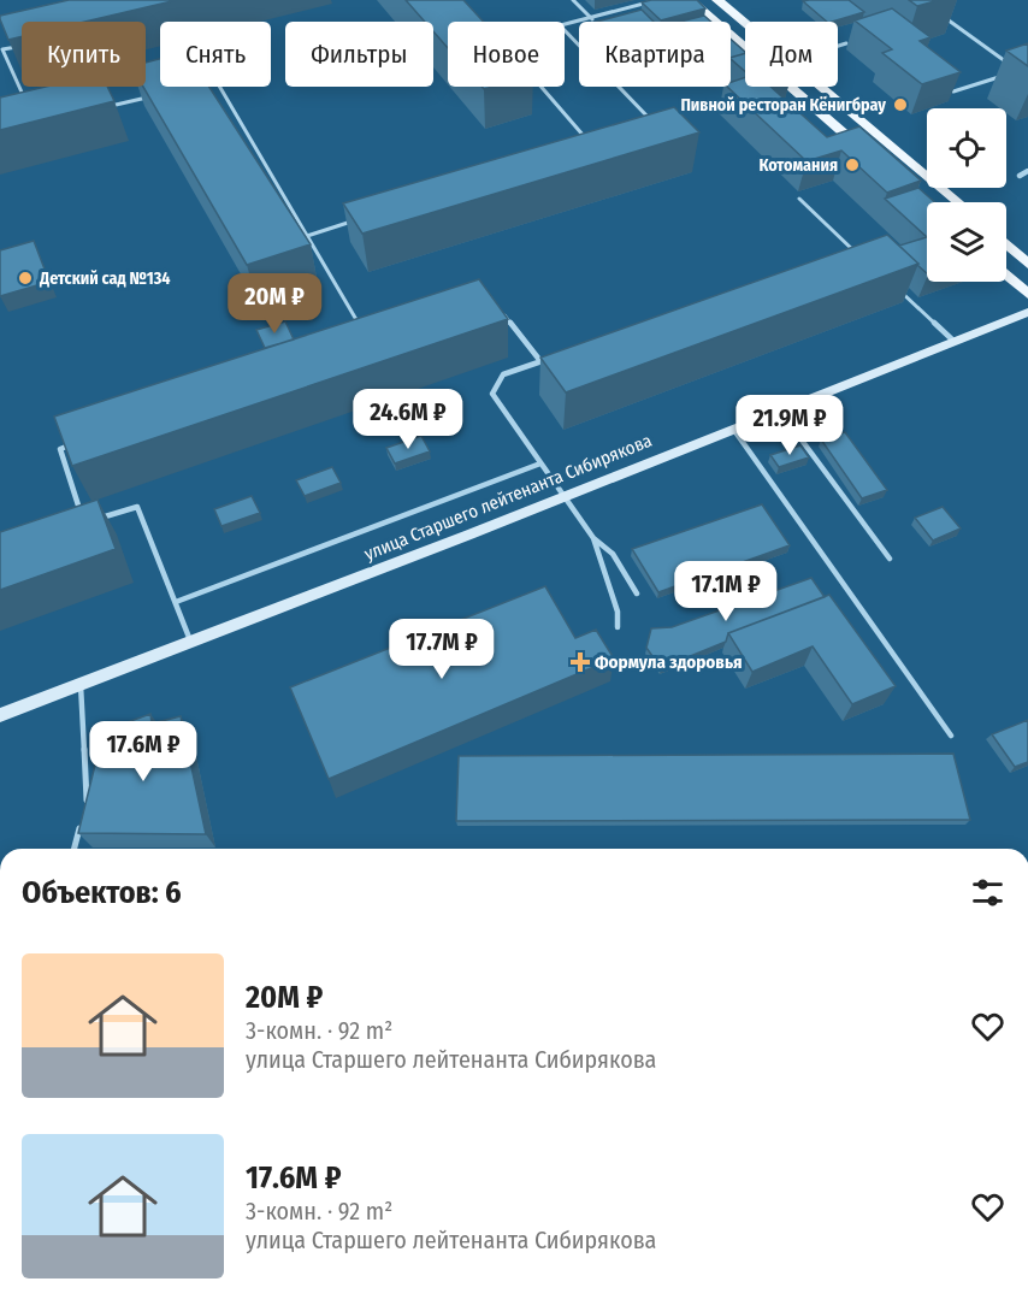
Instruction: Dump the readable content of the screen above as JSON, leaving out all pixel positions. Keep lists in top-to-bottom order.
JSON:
{
  "streets": {
    "main road": ["улица Старшего лейтенанта Сибирякова"]
  },
  "places": {
    "other": ["Пивной ресторан Кёнигбрау", "Котомания", "Детский сад №134"],
    "health": ["Формула здоровья"]
  },
  "page": {
    "chip": [
      "Купить",
      "Снять",
      "Фильтры",
      "Новое",
      "Квартира",
      "Дом"
    ],
    "price": [
      "20M ₽",
      "24.6M ₽",
      "21.9M ₽",
      "17.1M ₽",
      "17.7M ₽",
      "17.6M ₽"
    ],
    "heading": "Объектов: 6",
    "list": [
      {
        "name": "20M ₽",
        "note": "3-комн. · 92 m² · улица Старшего лейтенанта Сибирякова"
      },
      {
        "name": "17.6M ₽",
        "note": "3-комн. · 92 m² · улица Старшего лейтенанта Сибирякова"
      }
    ]
  }
}
